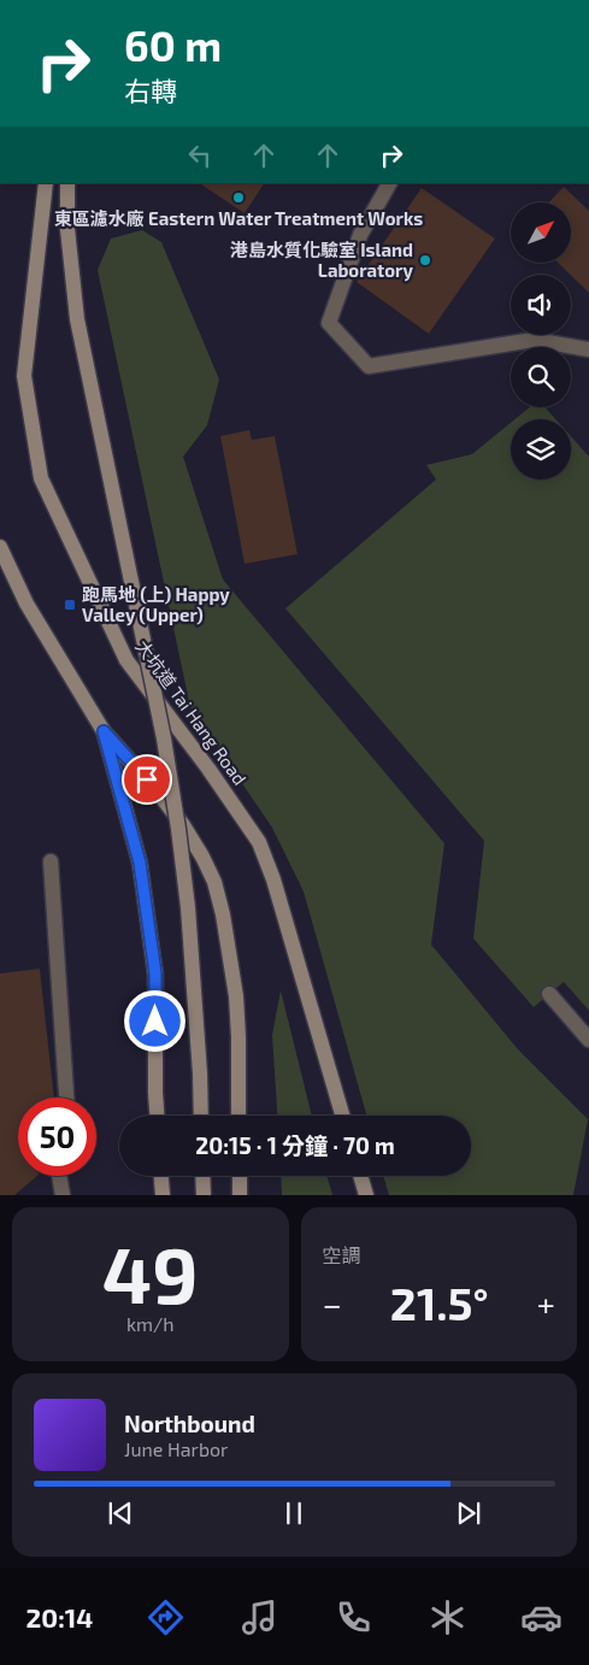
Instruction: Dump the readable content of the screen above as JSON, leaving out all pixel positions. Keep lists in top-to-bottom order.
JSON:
{
  "streets": {
    "main road": ["大坑道 Tai Hang Road"]
  },
  "places": {
    "other": ["東區濾水廠 Eastern Water Treatment Works", "港島水質化驗室 Island Laboratory"],
    "transit": ["跑馬地 (上) Happy Valley (Upper)"]
  },
  "north": "top right",
  "page": {
    "turn": ["60 m", "右轉"],
    "limit": "50",
    "trip": "20:15 · 1 分鐘 · 70 m",
    "tile": [
      ["49", "km/h"],
      "空調"
    ],
    "heat": ["−", "21.5°", "+"],
    "song": ["Northbound", "June Harbor"],
    "tabs": "20:14"
  }
}
